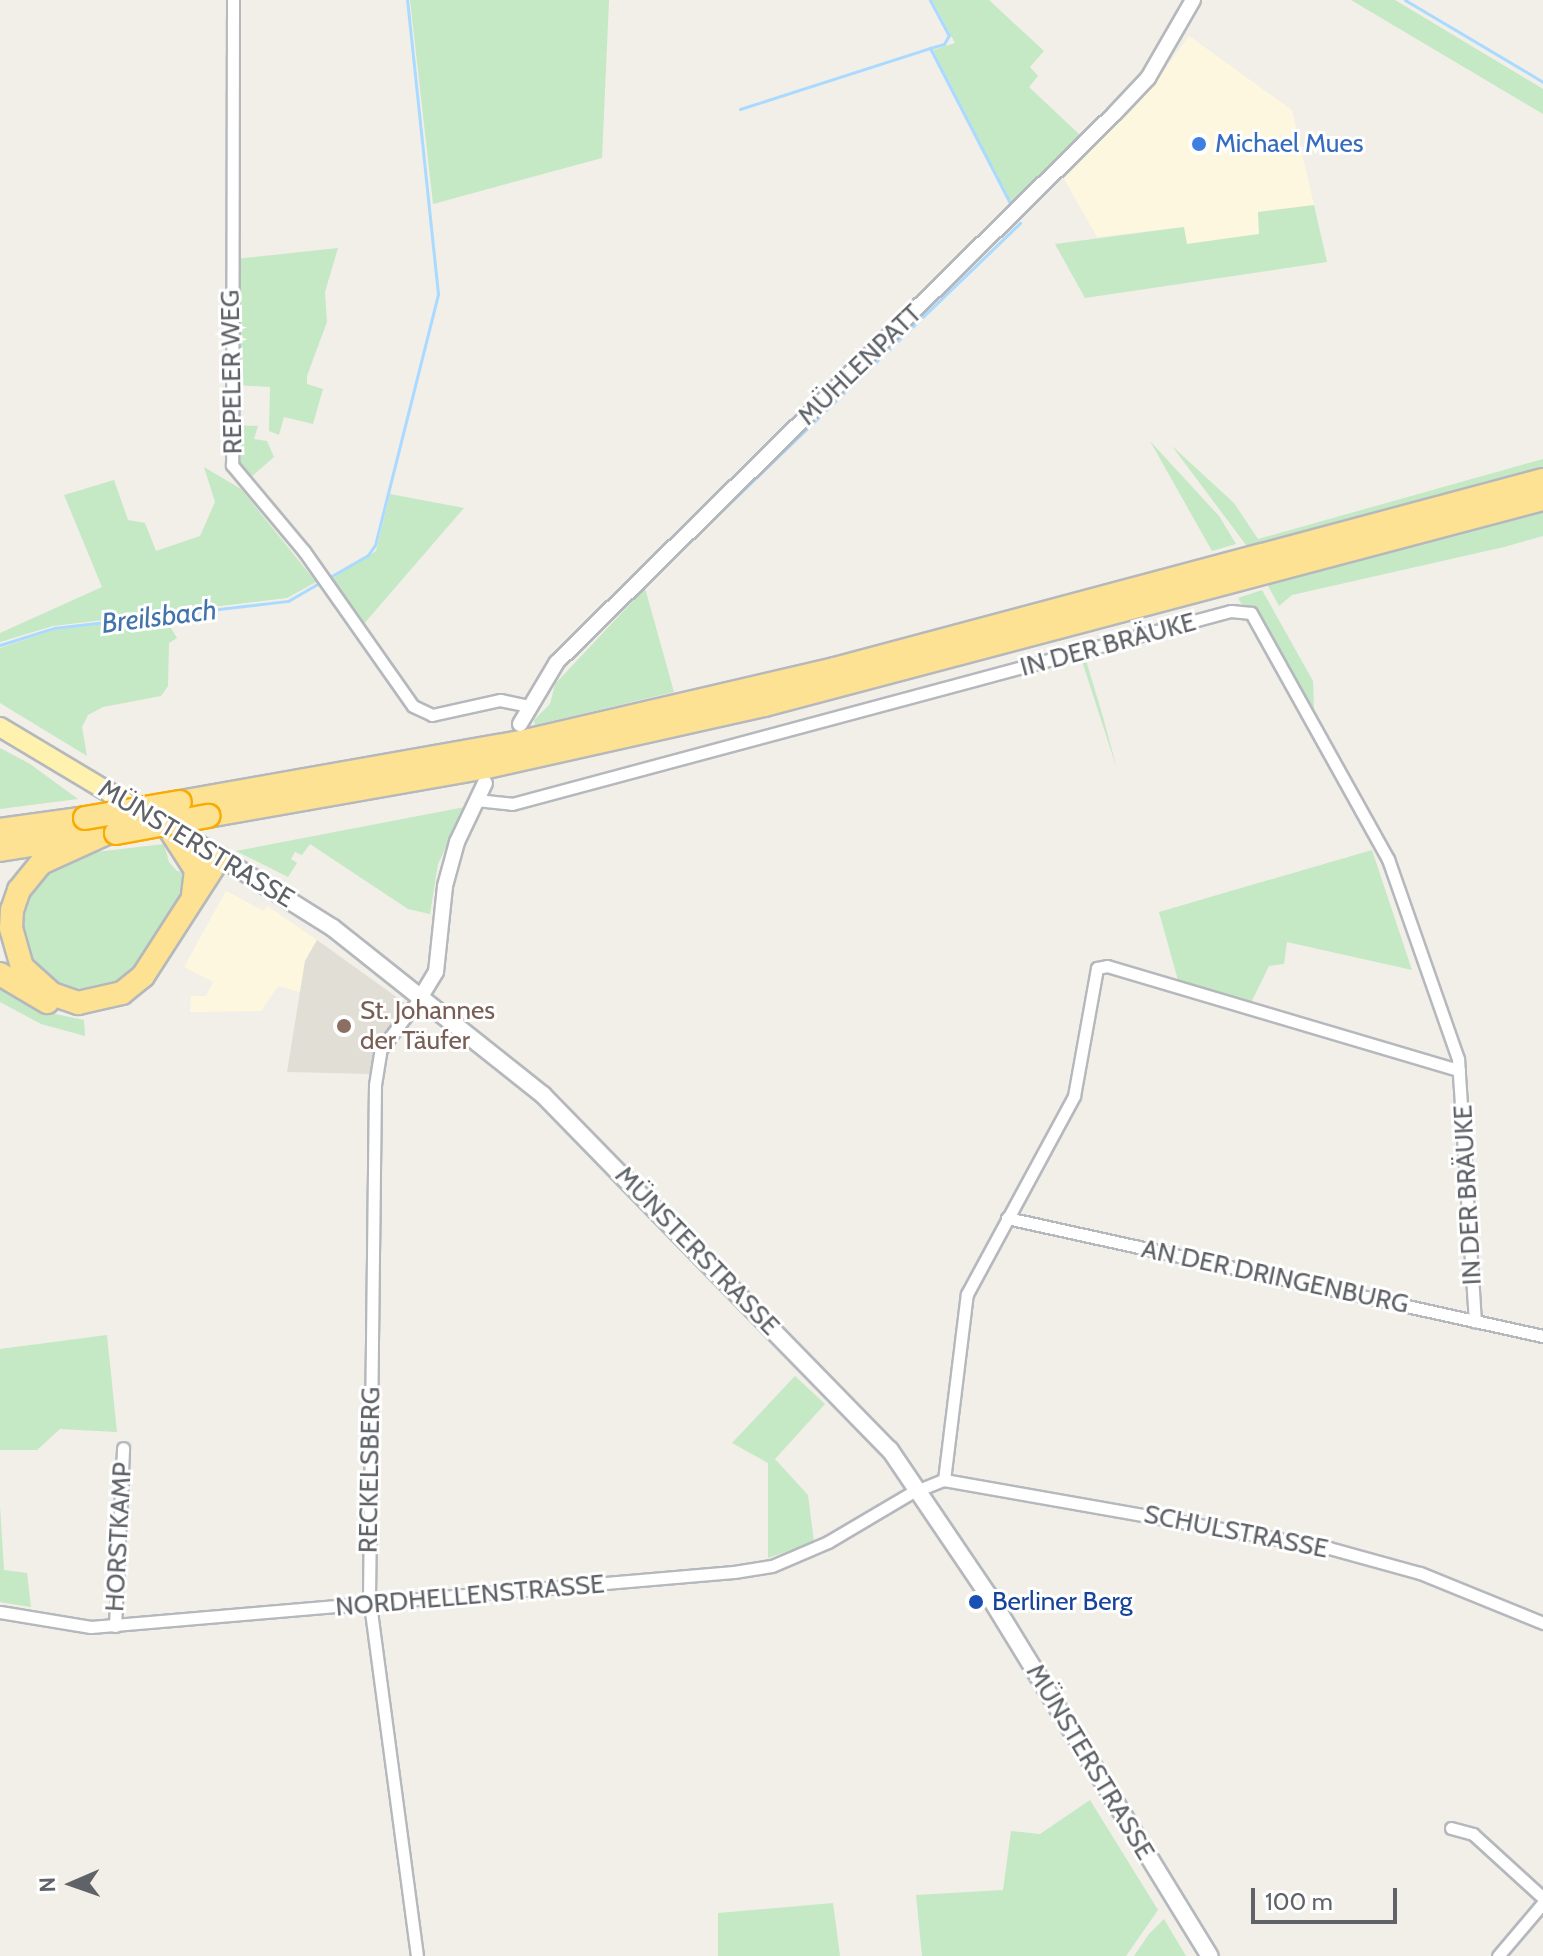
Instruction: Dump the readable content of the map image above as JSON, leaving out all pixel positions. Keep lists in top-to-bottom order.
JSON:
{
  "streets": {
    "main road": ["MÜNSTERSTRASSE"],
    "street": [
      "MÜHLENPATT",
      "REPELER WEG",
      "IN DER BRÄUKE",
      "AN DER DRINGENBURG",
      "RECKELSBERG",
      "SCHULSTRASSE",
      "HORSTKAMP",
      "NORDHELLENSTRASSE"
    ]
  },
  "crossings": [
    ["MÜHLENPATT", "REPELER WEG"],
    ["IN DER BRÄUKE", "AN DER DRINGENBURG"],
    ["MÜNSTERSTRASSE", "RECKELSBERG"],
    ["MÜNSTERSTRASSE", "NORDHELLENSTRASSE"],
    ["RECKELSBERG", "NORDHELLENSTRASSE"],
    ["HORSTKAMP", "NORDHELLENSTRASSE"]
  ],
  "water": ["Breilsbach"],
  "places": ["Michael Mues", "St. Johannes der Täufer", "Berliner Berg"],
  "scale_bar": "100 m",
  "north": "left"
}
